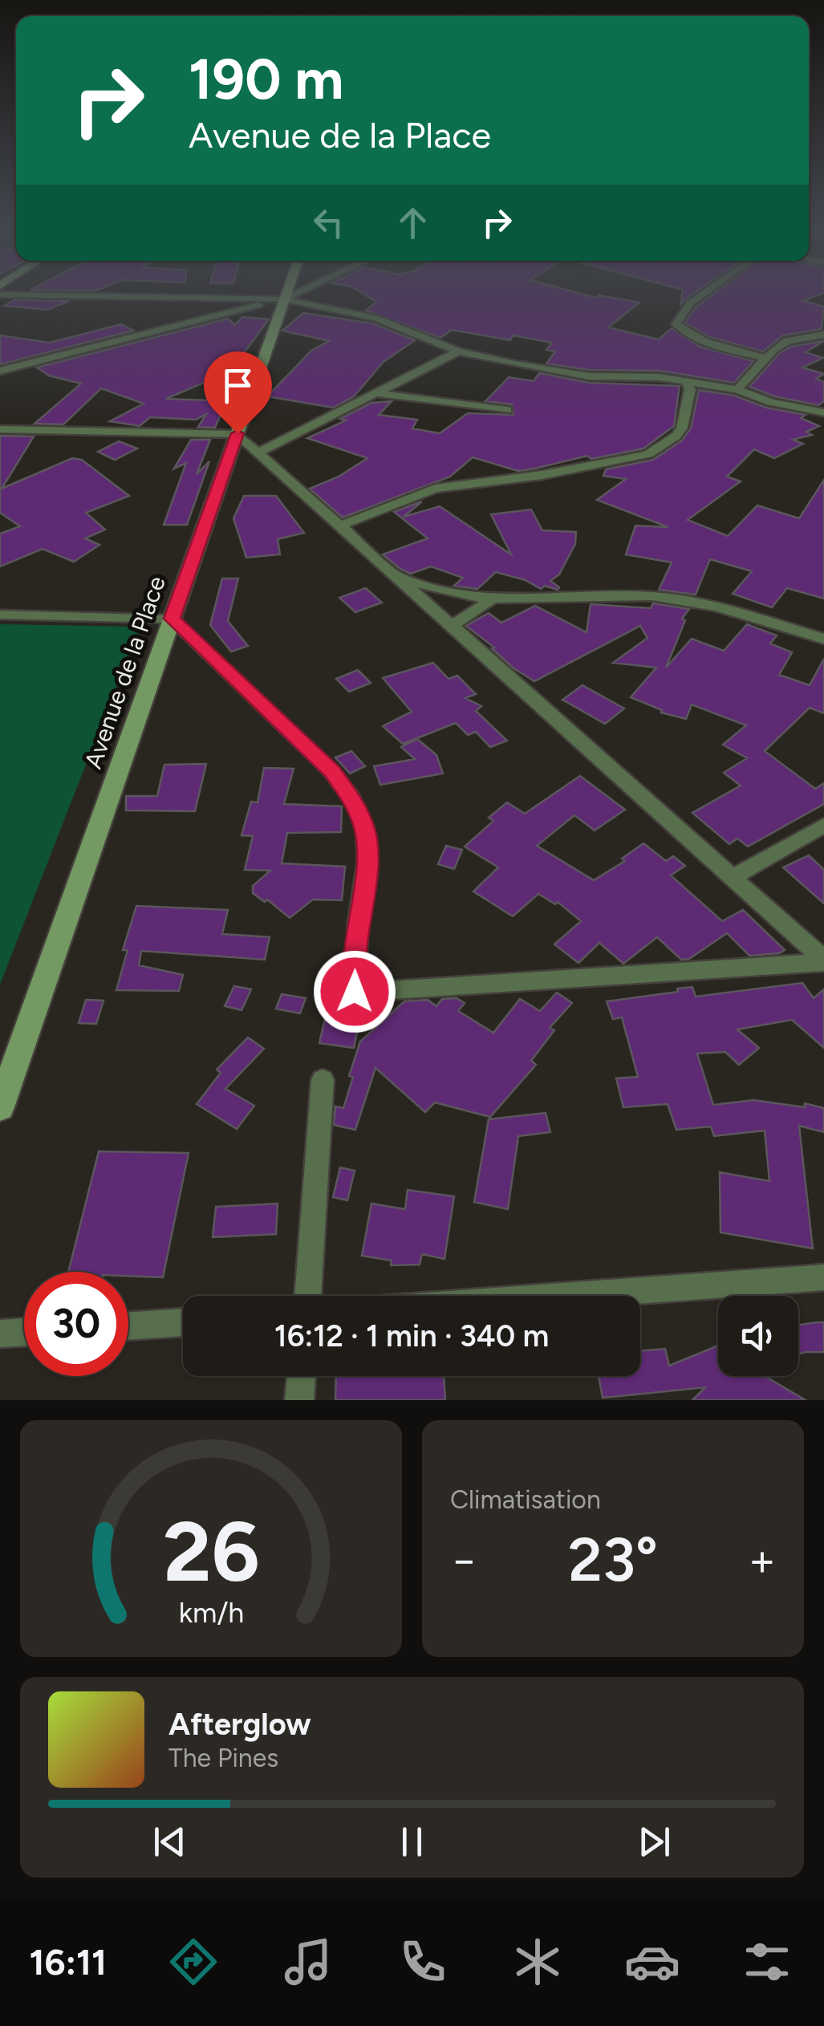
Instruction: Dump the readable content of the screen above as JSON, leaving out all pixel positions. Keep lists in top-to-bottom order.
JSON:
{
  "streets": {
    "street": ["Avenue de la Place"]
  },
  "page": {
    "turn": ["190 m", "Avenue de la Place"],
    "limit": "30",
    "trip": "16:12 · 1 min · 340 m",
    "tile": "Climatisation",
    "heat": ["−", "23°", "+"],
    "song": ["Afterglow", "The Pines"],
    "tabs": "16:11",
    "gauge": ["26", "km/h"]
  }
}
